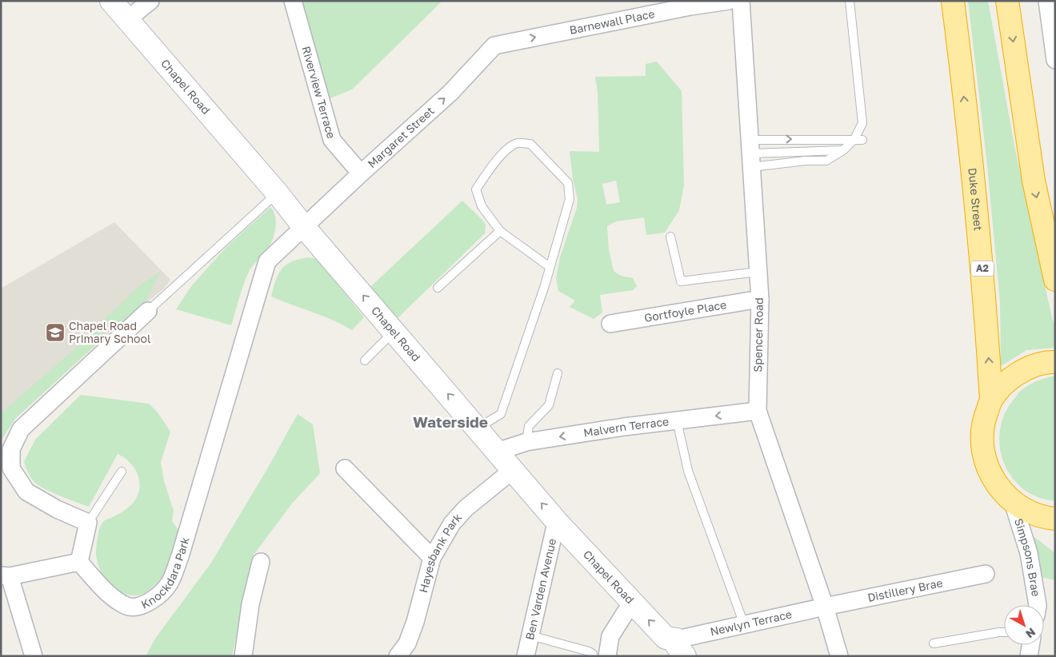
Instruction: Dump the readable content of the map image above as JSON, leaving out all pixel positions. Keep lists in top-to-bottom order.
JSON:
{
  "streets": {
    "highway": ["Duke Street", "A2"],
    "main road": ["Chapel Road"],
    "street": [
      "Barnewall Place",
      "Riverview Terrace",
      "Margaret Street",
      "Gortfoyle Place",
      "Spencer Road",
      "Malvern Terrace",
      "Hayesbank Park",
      "Simpsons Brae",
      "Knockdara Park",
      "Ben Varden Avenue",
      "Distillery Brae",
      "Newlyn Terrace"
    ]
  },
  "crossings": [
    ["Barnewall Place", "Margaret Street"],
    ["Chapel Road", "Margaret Street"],
    ["Chapel Road", "Malvern Terrace"],
    ["Chapel Road", "Hayesbank Park"],
    ["Chapel Road", "Knockdara Park"],
    ["Chapel Road", "Ben Varden Avenue"],
    ["Chapel Road", "Newlyn Terrace"],
    ["Riverview Terrace", "Margaret Street"],
    ["Margaret Street", "Knockdara Park"],
    ["Duke Street", "A2"],
    ["A2", "Simpsons Brae"],
    ["Gortfoyle Place", "Spencer Road"],
    ["Spencer Road", "Malvern Terrace"],
    ["Spencer Road", "Distillery Brae"],
    ["Spencer Road", "Newlyn Terrace"],
    ["Distillery Brae", "Newlyn Terrace"]
  ],
  "one_way": [
    "Barnewall Place",
    "Chapel Road",
    "Margaret Street",
    "Malvern Terrace"
  ],
  "districts": ["Waterside"],
  "places": {
    "school or university": ["Chapel Road Primary School"]
  },
  "north": "bottom right"
}
